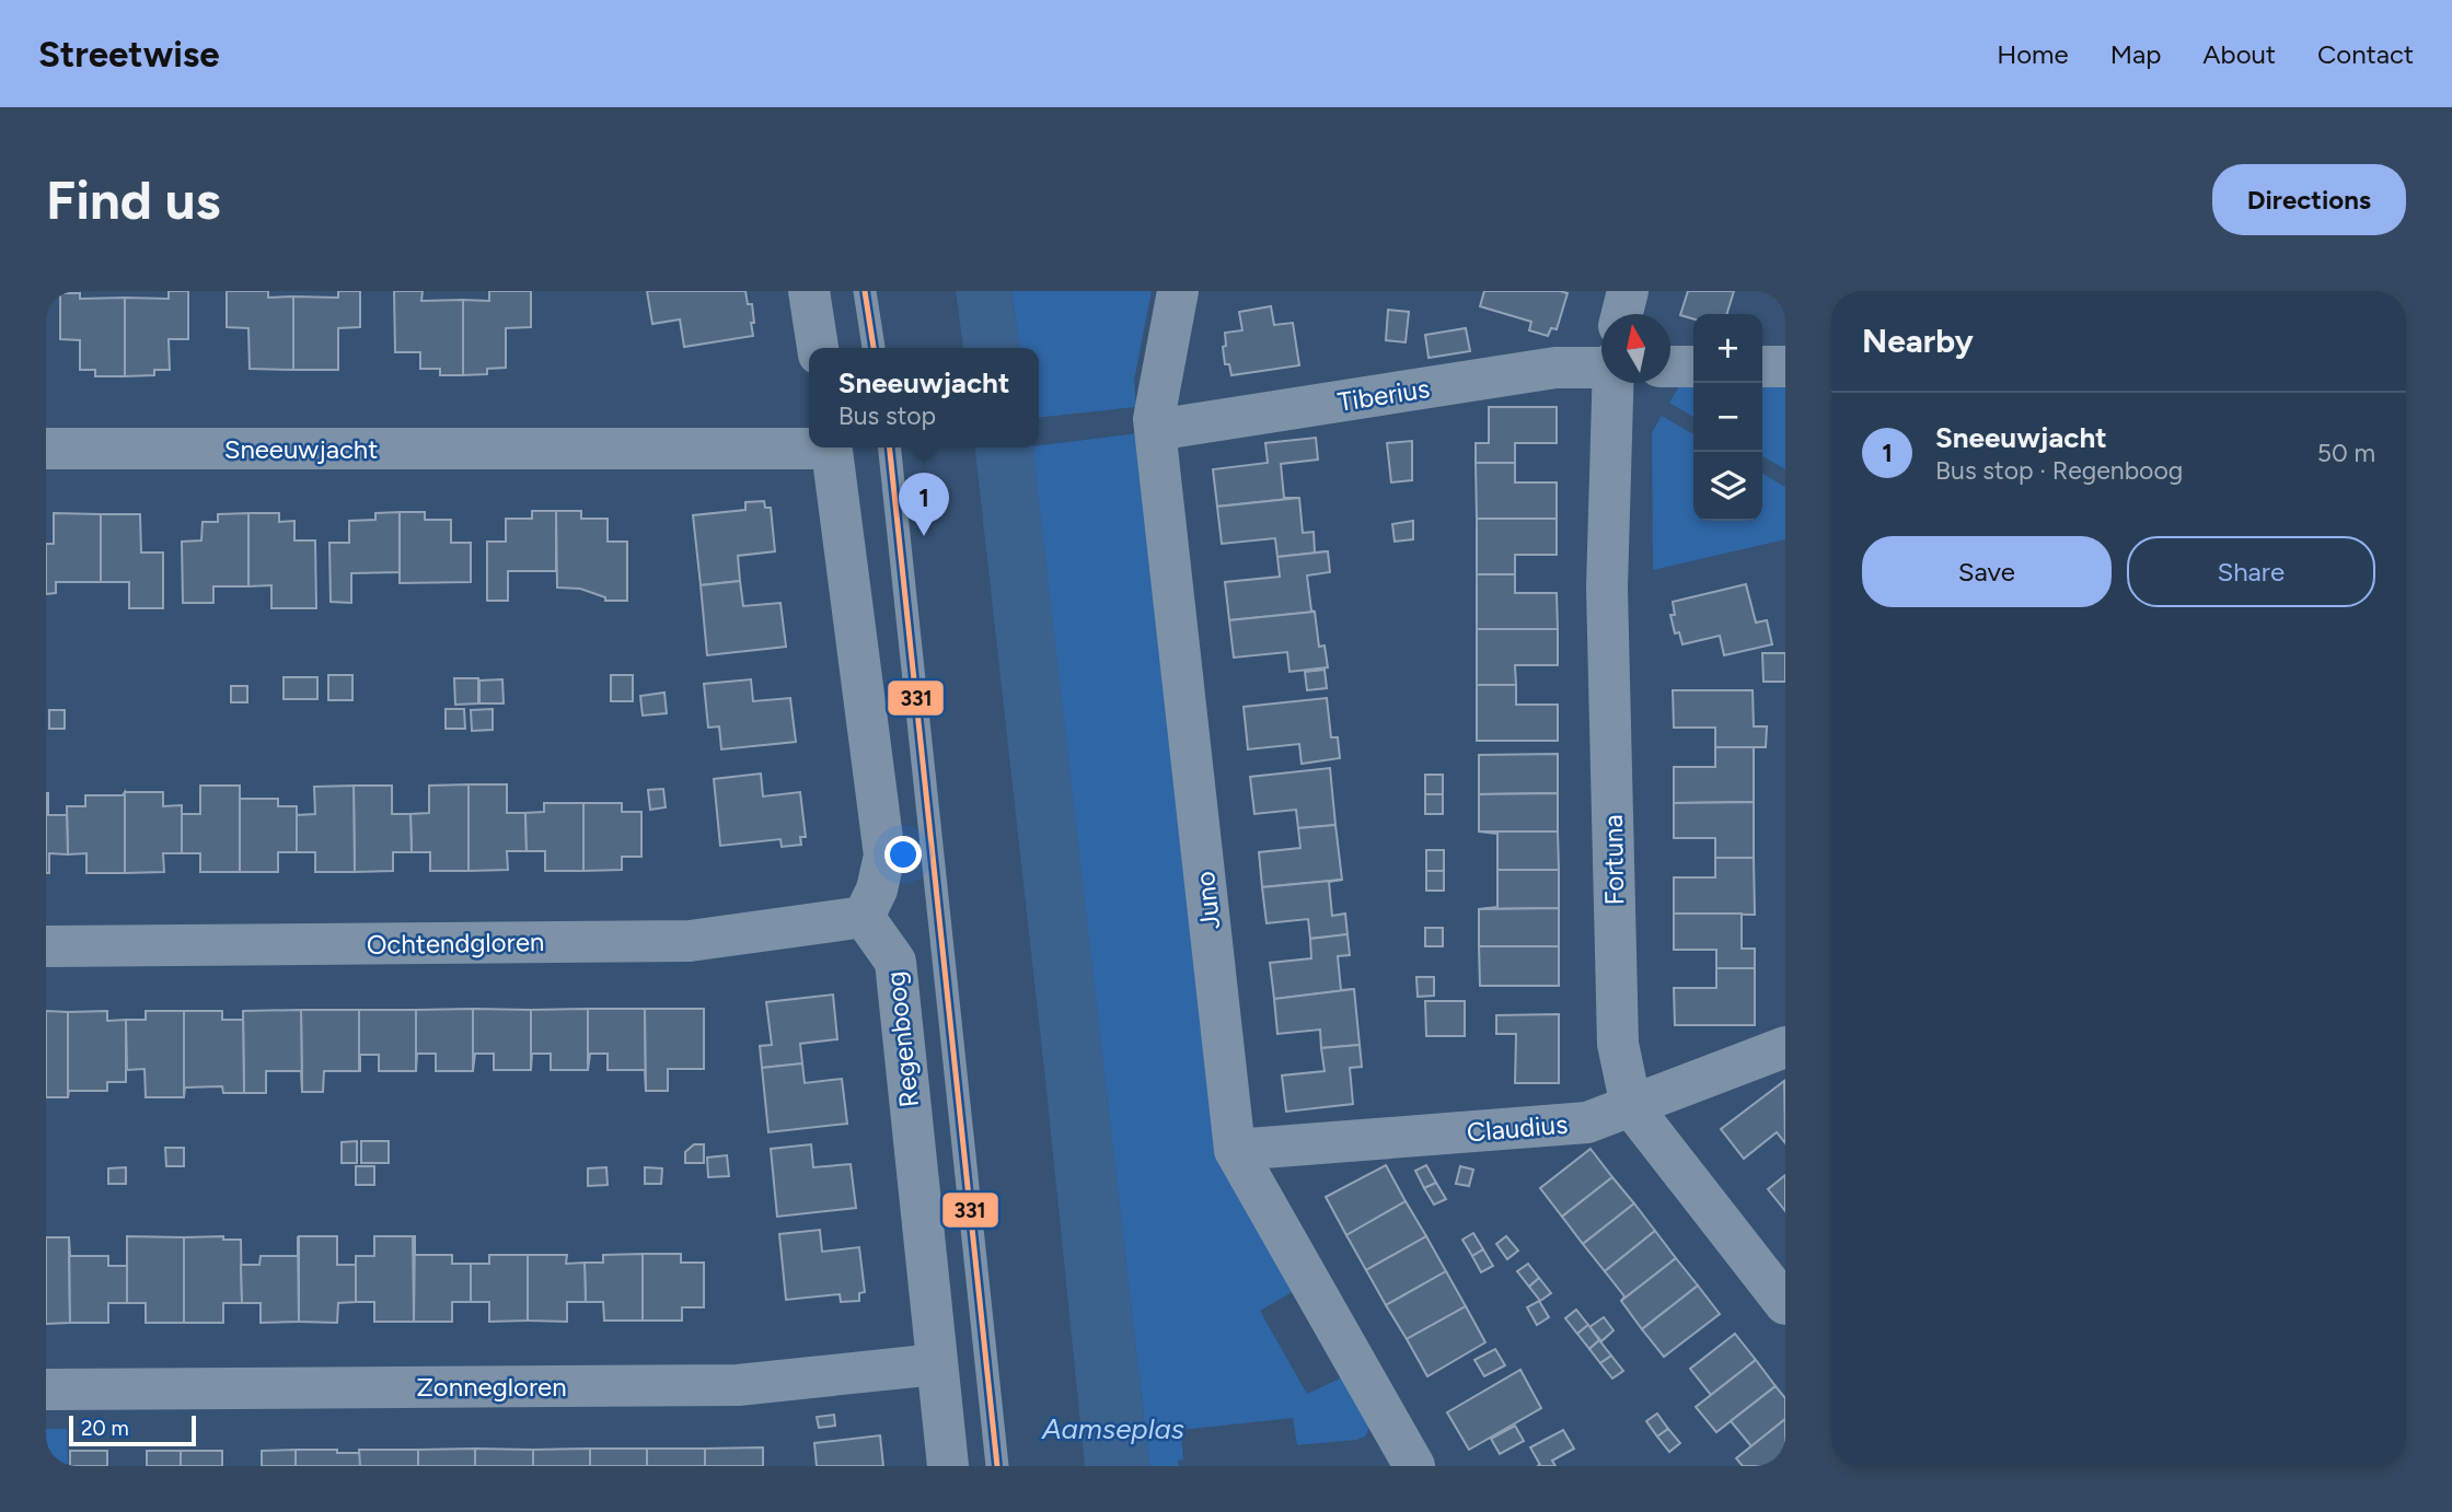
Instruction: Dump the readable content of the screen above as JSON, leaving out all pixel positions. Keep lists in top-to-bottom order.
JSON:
{
  "streets": {
    "street": [
      "Tiberius",
      "Sneeuwjacht",
      "Fortuna",
      "Juno",
      "Ochtendgloren",
      "Regenboog",
      "Claudius",
      "Zonnegloren"
    ]
  },
  "crossings": [
    ["Tiberius", "Juno"],
    ["Fortuna", "Claudius"],
    ["Juno", "Claudius"],
    ["Ochtendgloren", "Regenboog"],
    ["Regenboog", "Zonnegloren"]
  ],
  "water": ["Aamseplas"],
  "lines": ["transit line 331"],
  "scale_bar": "20 m",
  "north": "top",
  "page": {
    "header": "Streetwise",
    "nav": [
      "Home",
      "Map",
      "About",
      "Contact"
    ],
    "buttons": [
      "Directions",
      ["Save", "Share"]
    ],
    "title": "Find us",
    "heading": "Nearby",
    "map_buttons": ["+", "−"],
    "popup": ["Sneeuwjacht", "Bus stop"],
    "list": [
      {
        "mark": "1",
        "name": "Sneeuwjacht",
        "note": "Bus stop · Regenboog",
        "value": "50 m"
      }
    ],
    "pins": "1",
    "scale": "20 m"
  }
}
